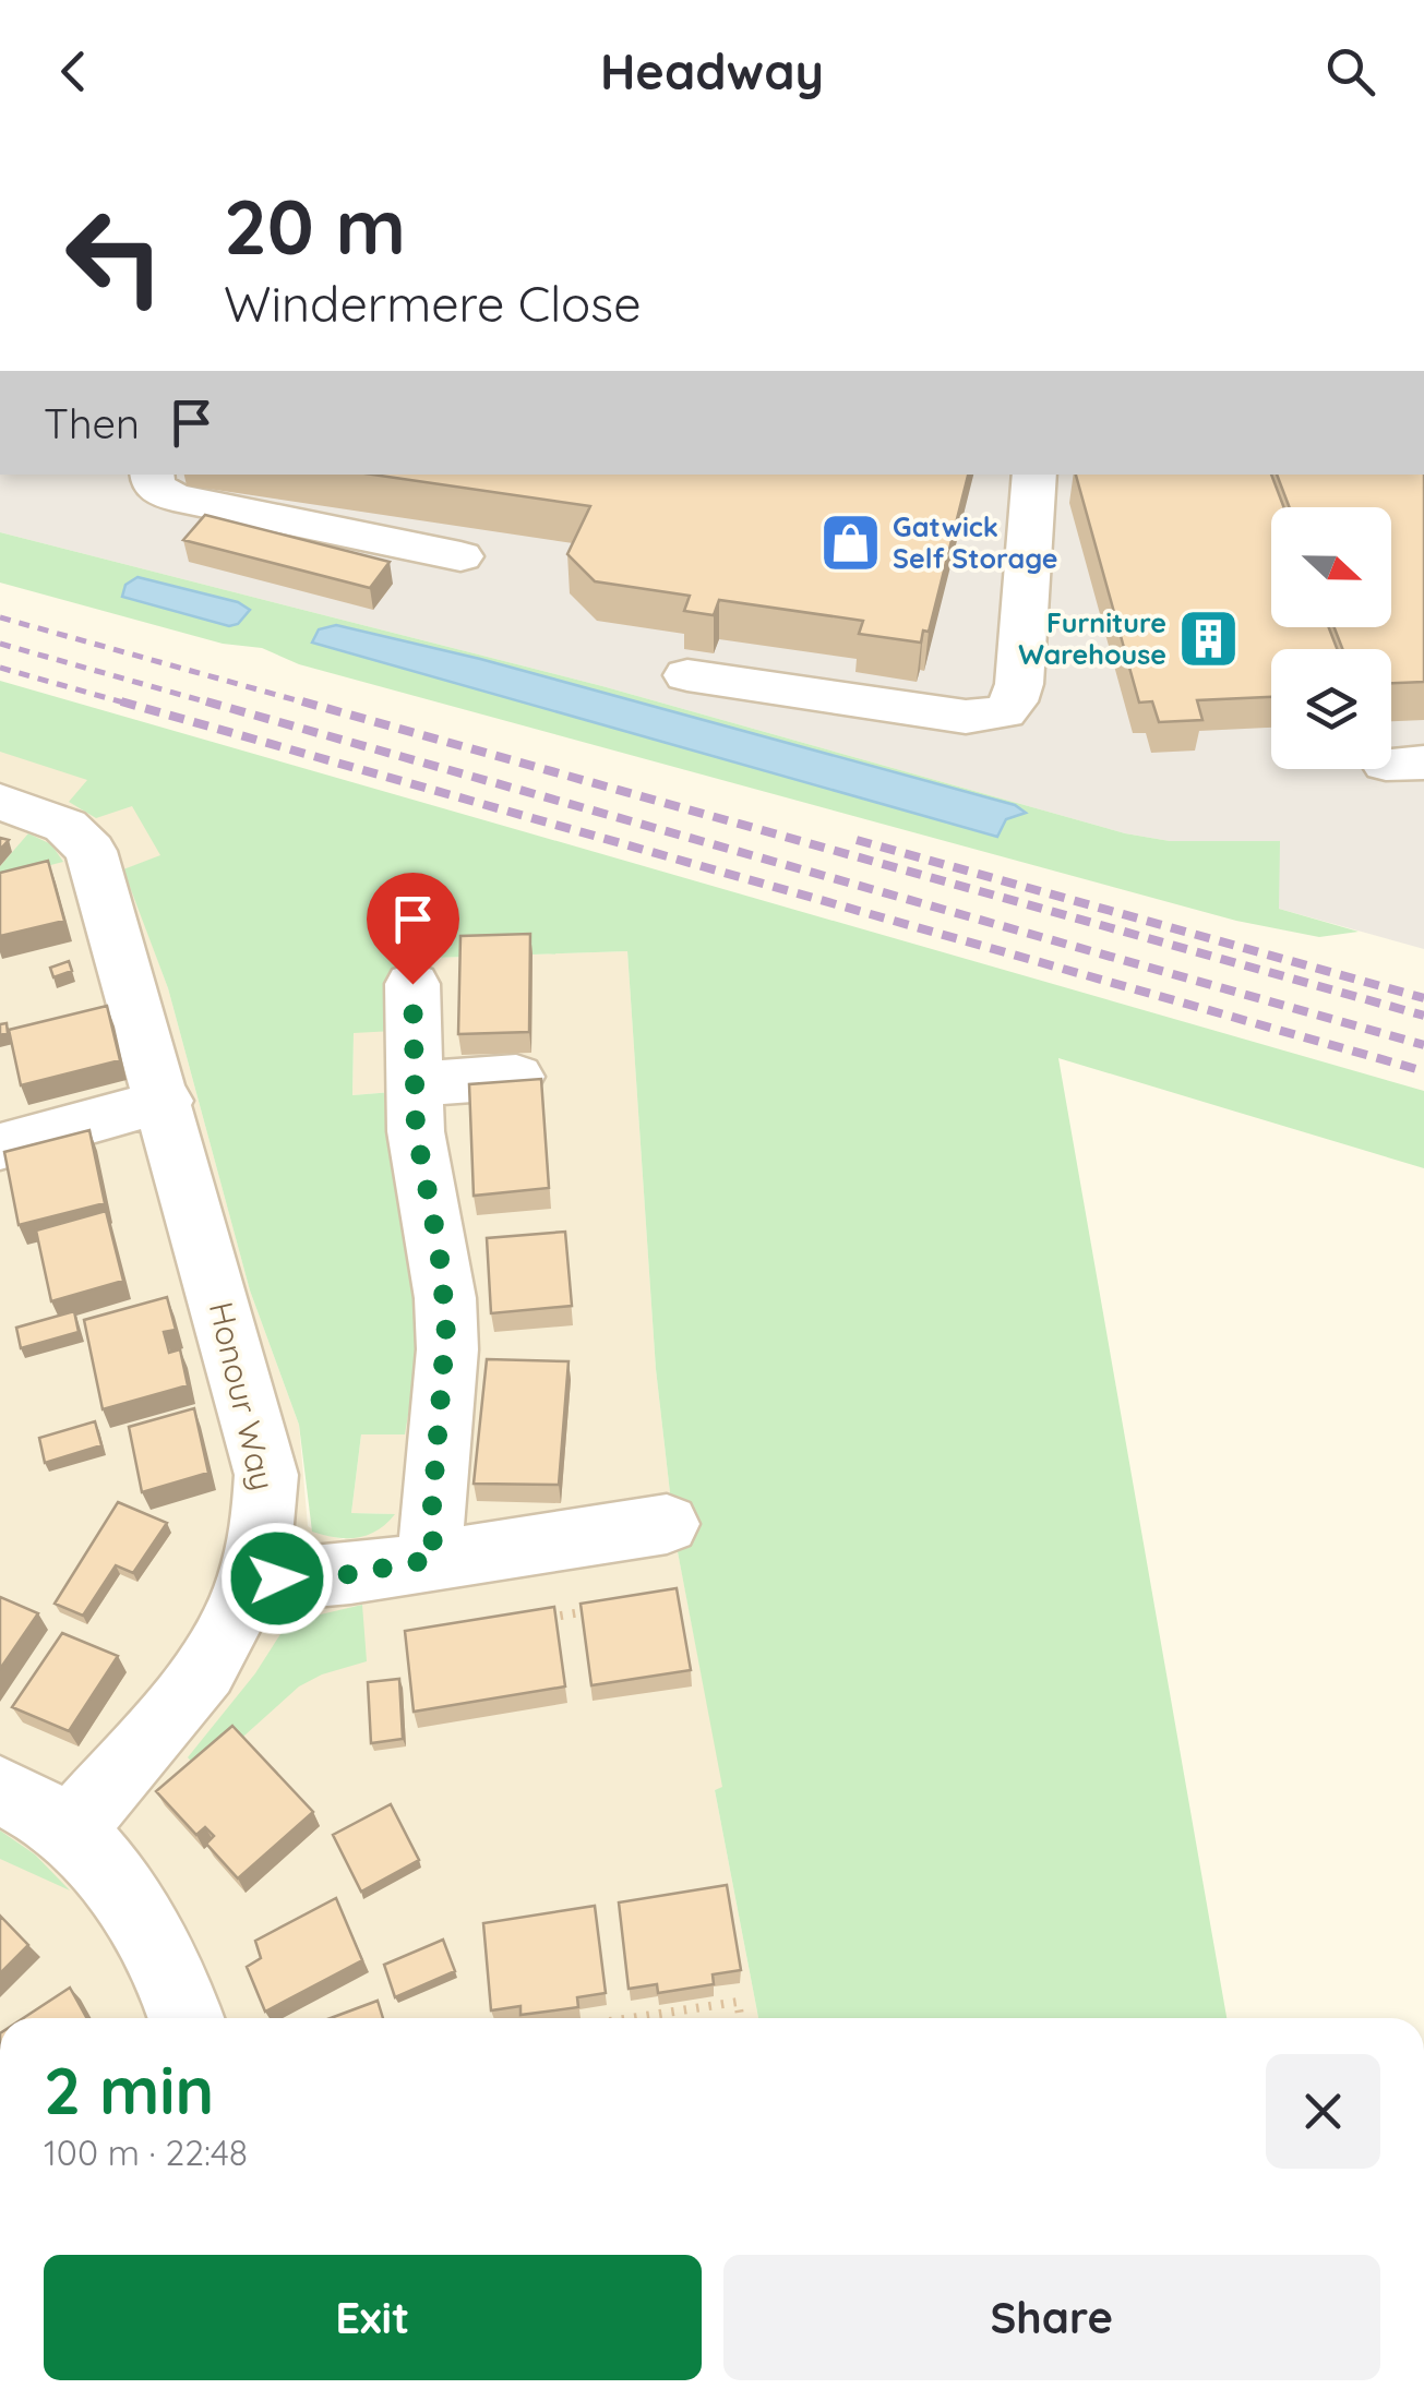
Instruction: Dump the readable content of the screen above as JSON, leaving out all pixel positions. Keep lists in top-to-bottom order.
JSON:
{
  "streets": {
    "street": ["Honour Way"]
  },
  "places": {
    "shop": ["Gatwick Self Storage"],
    "building": ["Furniture Warehouse"]
  },
  "north": "right",
  "page": {
    "header": "Headway",
    "turn": ["20 m", "Windermere Close"],
    "then": "Then",
    "heading": ["2 min", "100 m · 22:48"],
    "buttons": ["Exit", "Share"]
  }
}
